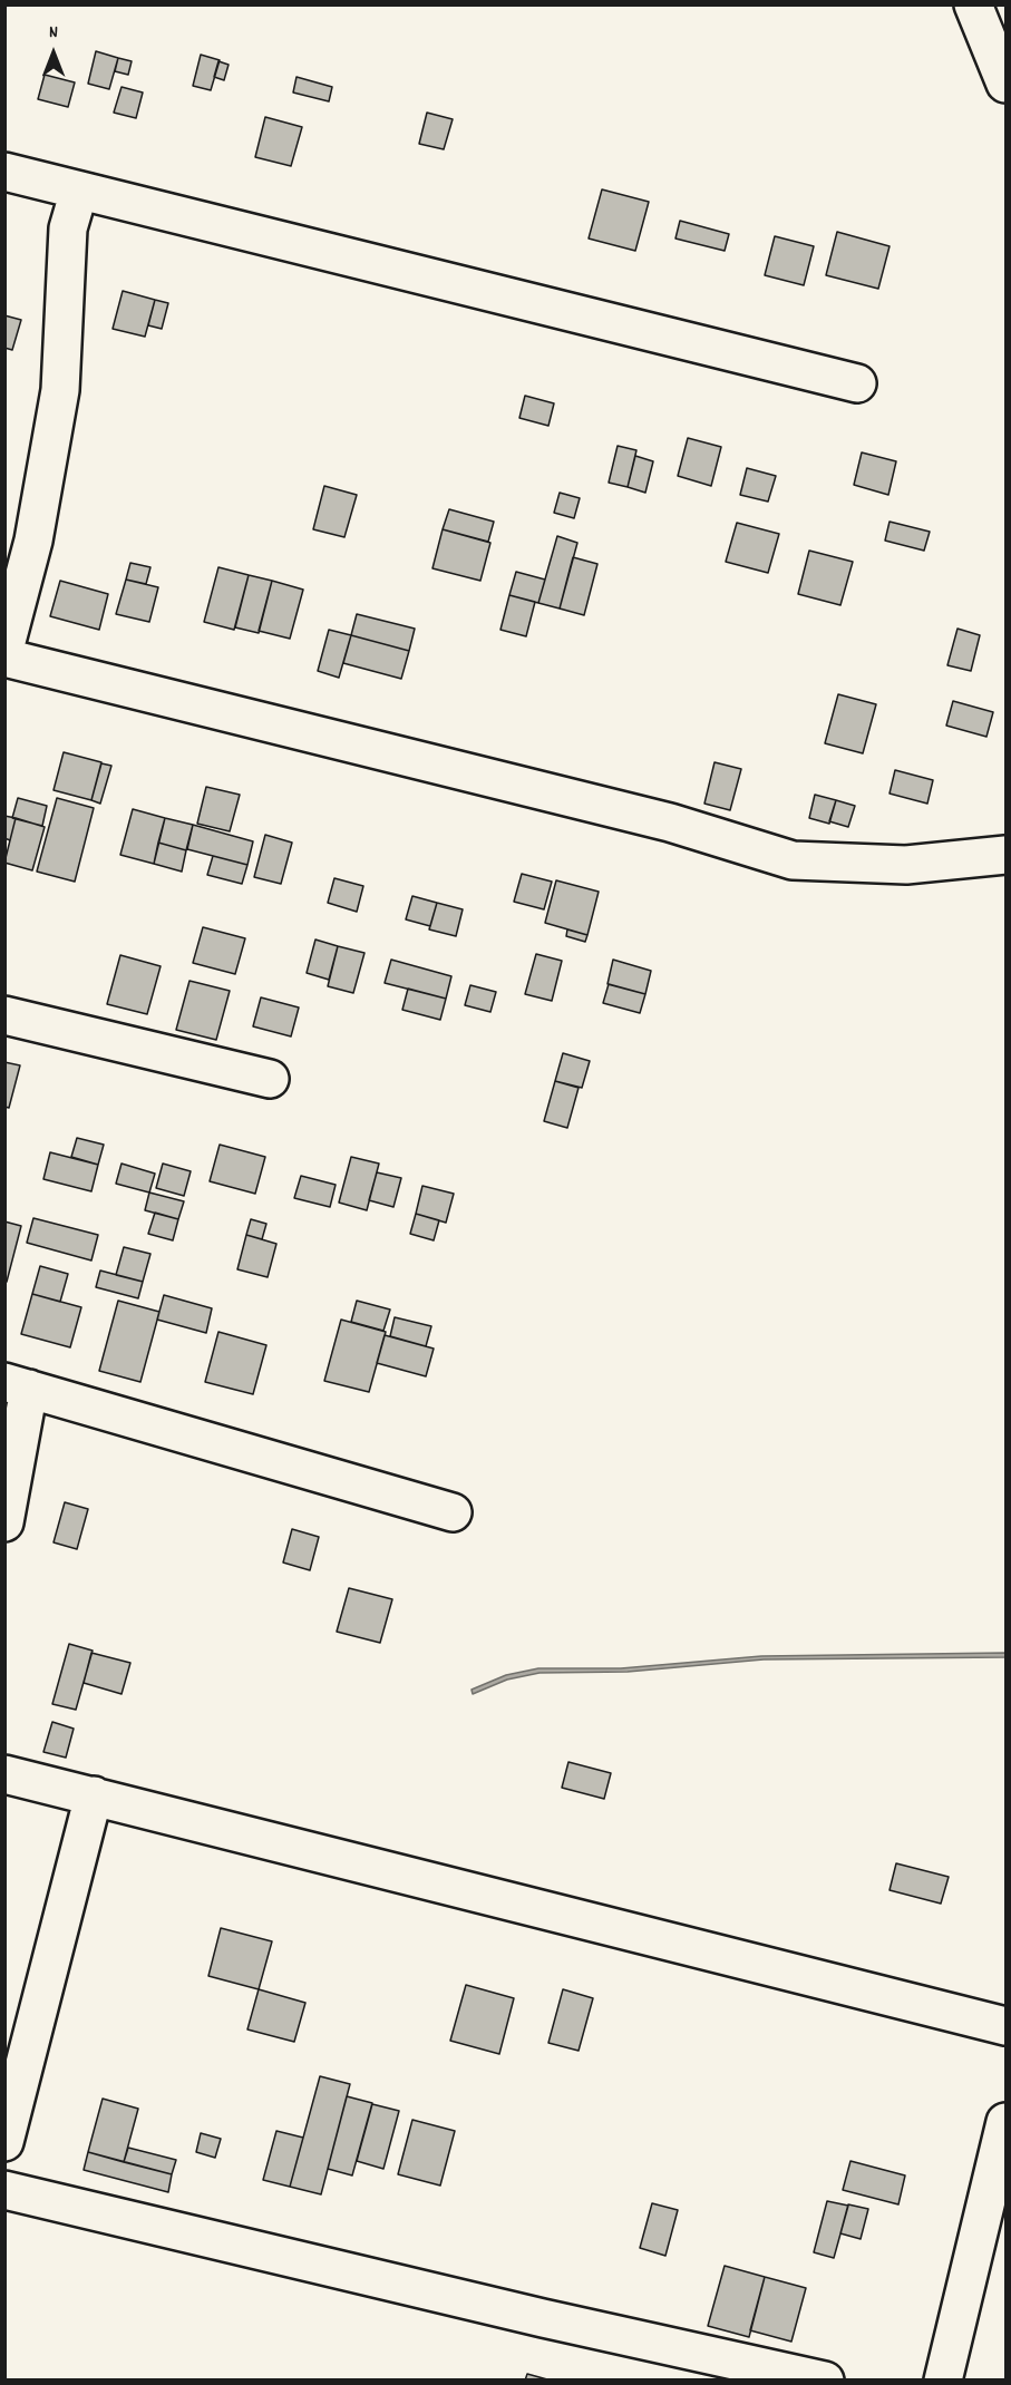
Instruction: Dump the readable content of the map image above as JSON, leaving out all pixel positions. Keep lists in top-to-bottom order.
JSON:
{
  "north": "top"
}
